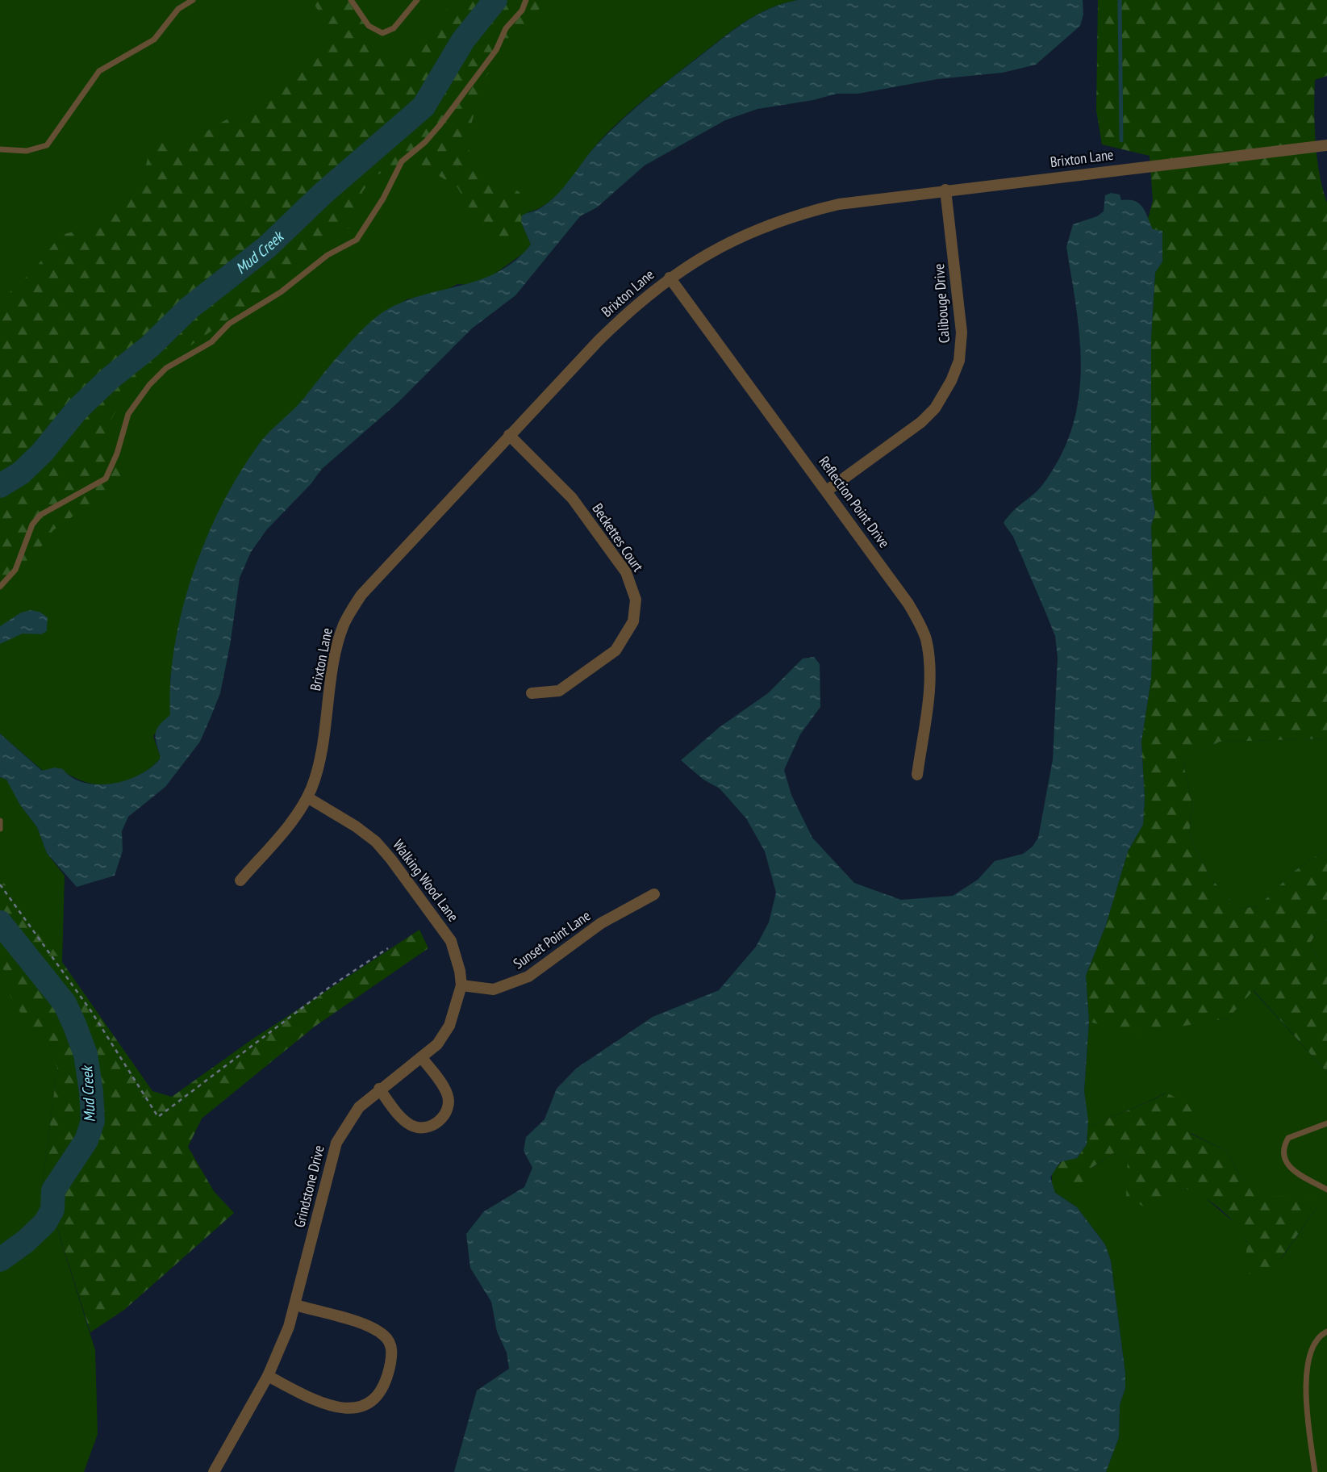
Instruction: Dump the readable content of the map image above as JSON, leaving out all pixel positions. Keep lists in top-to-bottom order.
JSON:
{
  "streets": {
    "street": [
      "Brixton Lane",
      "Calibouge Drive",
      "Reflection Point Drive",
      "Beckettes Court",
      "Walking Wood Lane",
      "Sunset Point Lane",
      "Grindstone Drive"
    ]
  },
  "crossings": [
    ["Brixton Lane", "Calibouge Drive"],
    ["Brixton Lane", "Reflection Point Drive"],
    ["Brixton Lane", "Beckettes Court"],
    ["Brixton Lane", "Walking Wood Lane"],
    ["Calibouge Drive", "Reflection Point Drive"],
    ["Walking Wood Lane", "Sunset Point Lane"],
    ["Walking Wood Lane", "Grindstone Drive"],
    ["Sunset Point Lane", "Grindstone Drive"]
  ],
  "water": ["Mud Creek"]
}
